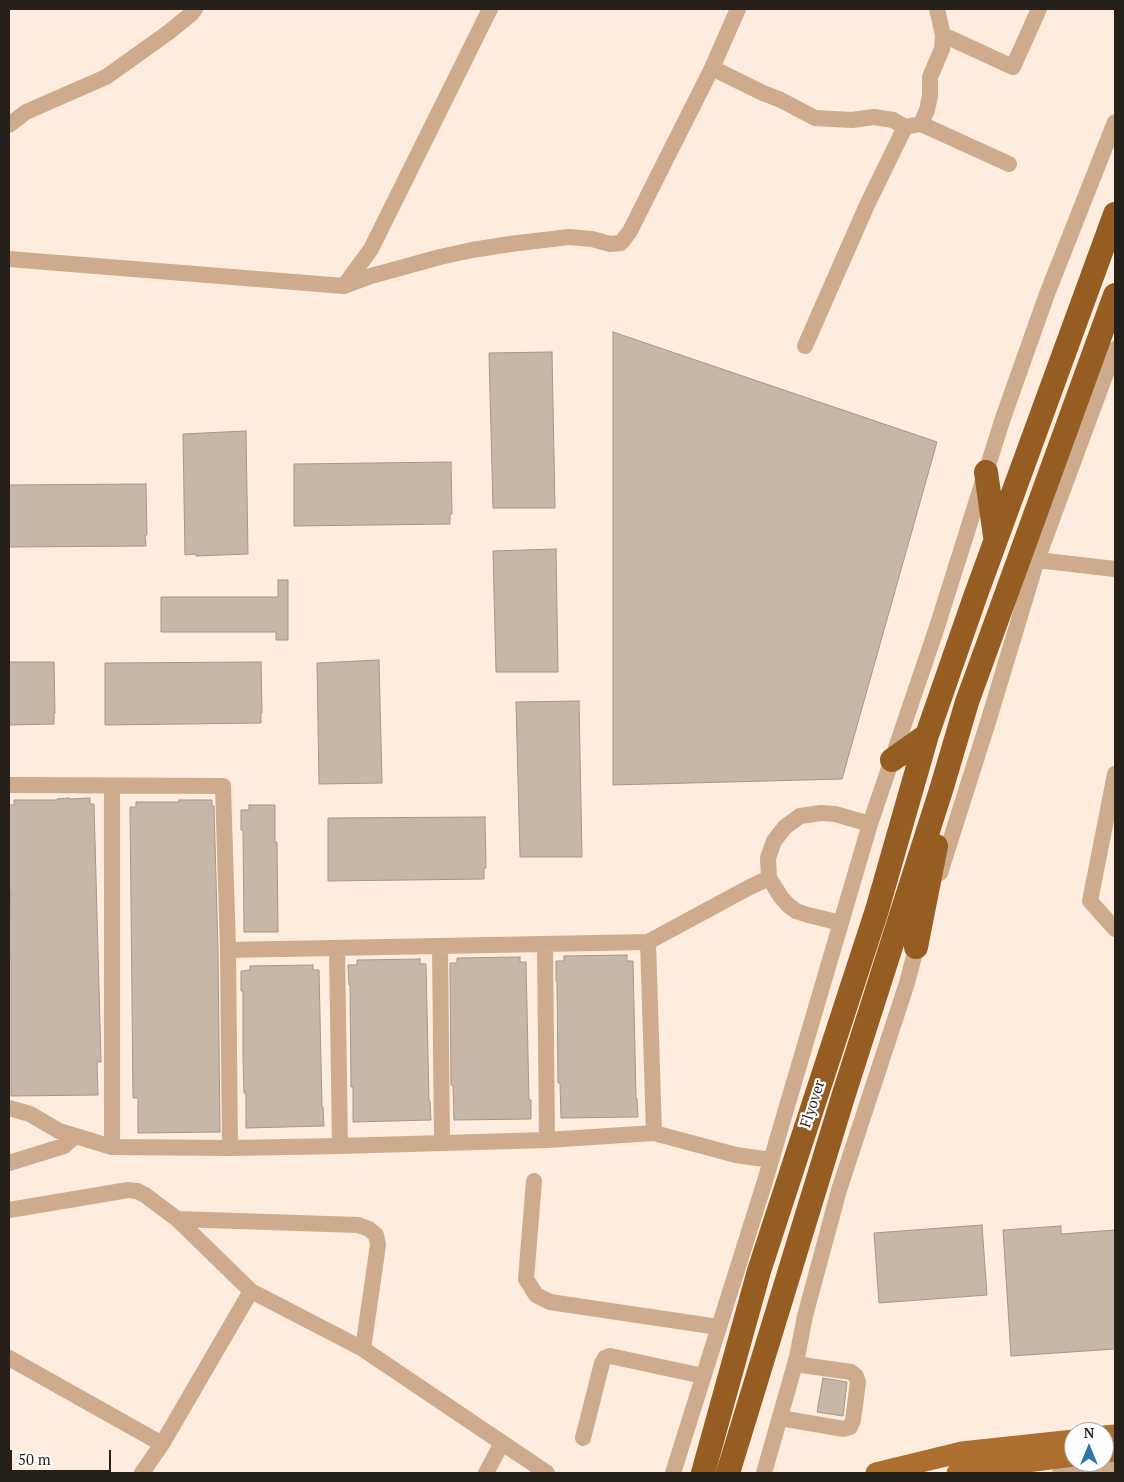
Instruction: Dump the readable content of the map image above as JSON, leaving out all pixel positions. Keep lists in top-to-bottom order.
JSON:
{
  "streets": {
    "highway": ["Flyover"]
  },
  "scale_bar": "50 m",
  "north": "top"
}
